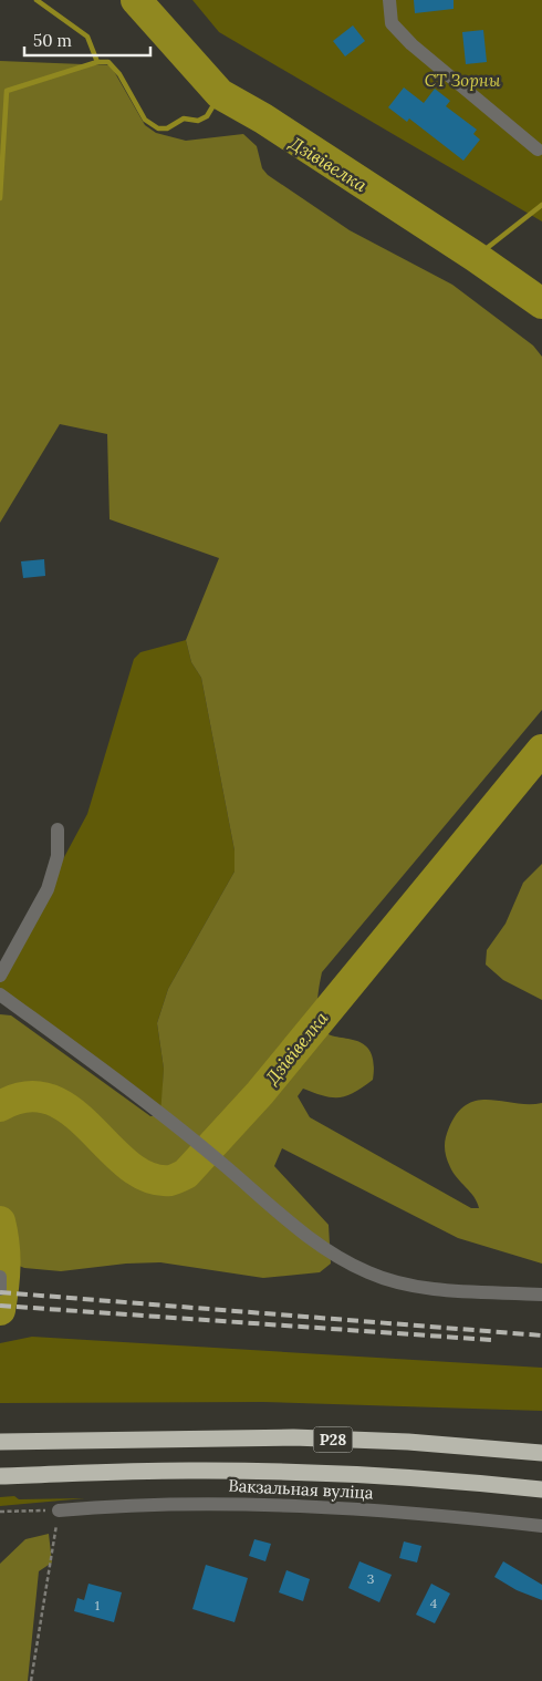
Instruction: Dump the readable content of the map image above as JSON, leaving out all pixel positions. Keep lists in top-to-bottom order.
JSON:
{
  "streets": {
    "highway": ["Р28"],
    "street": ["Вакзальная вуліца"]
  },
  "water": ["Дзівівелка"],
  "parks": ["СТ Зорны"],
  "house_numbers": ["3", "4", "1"],
  "scale_bar": "50 m"
}
